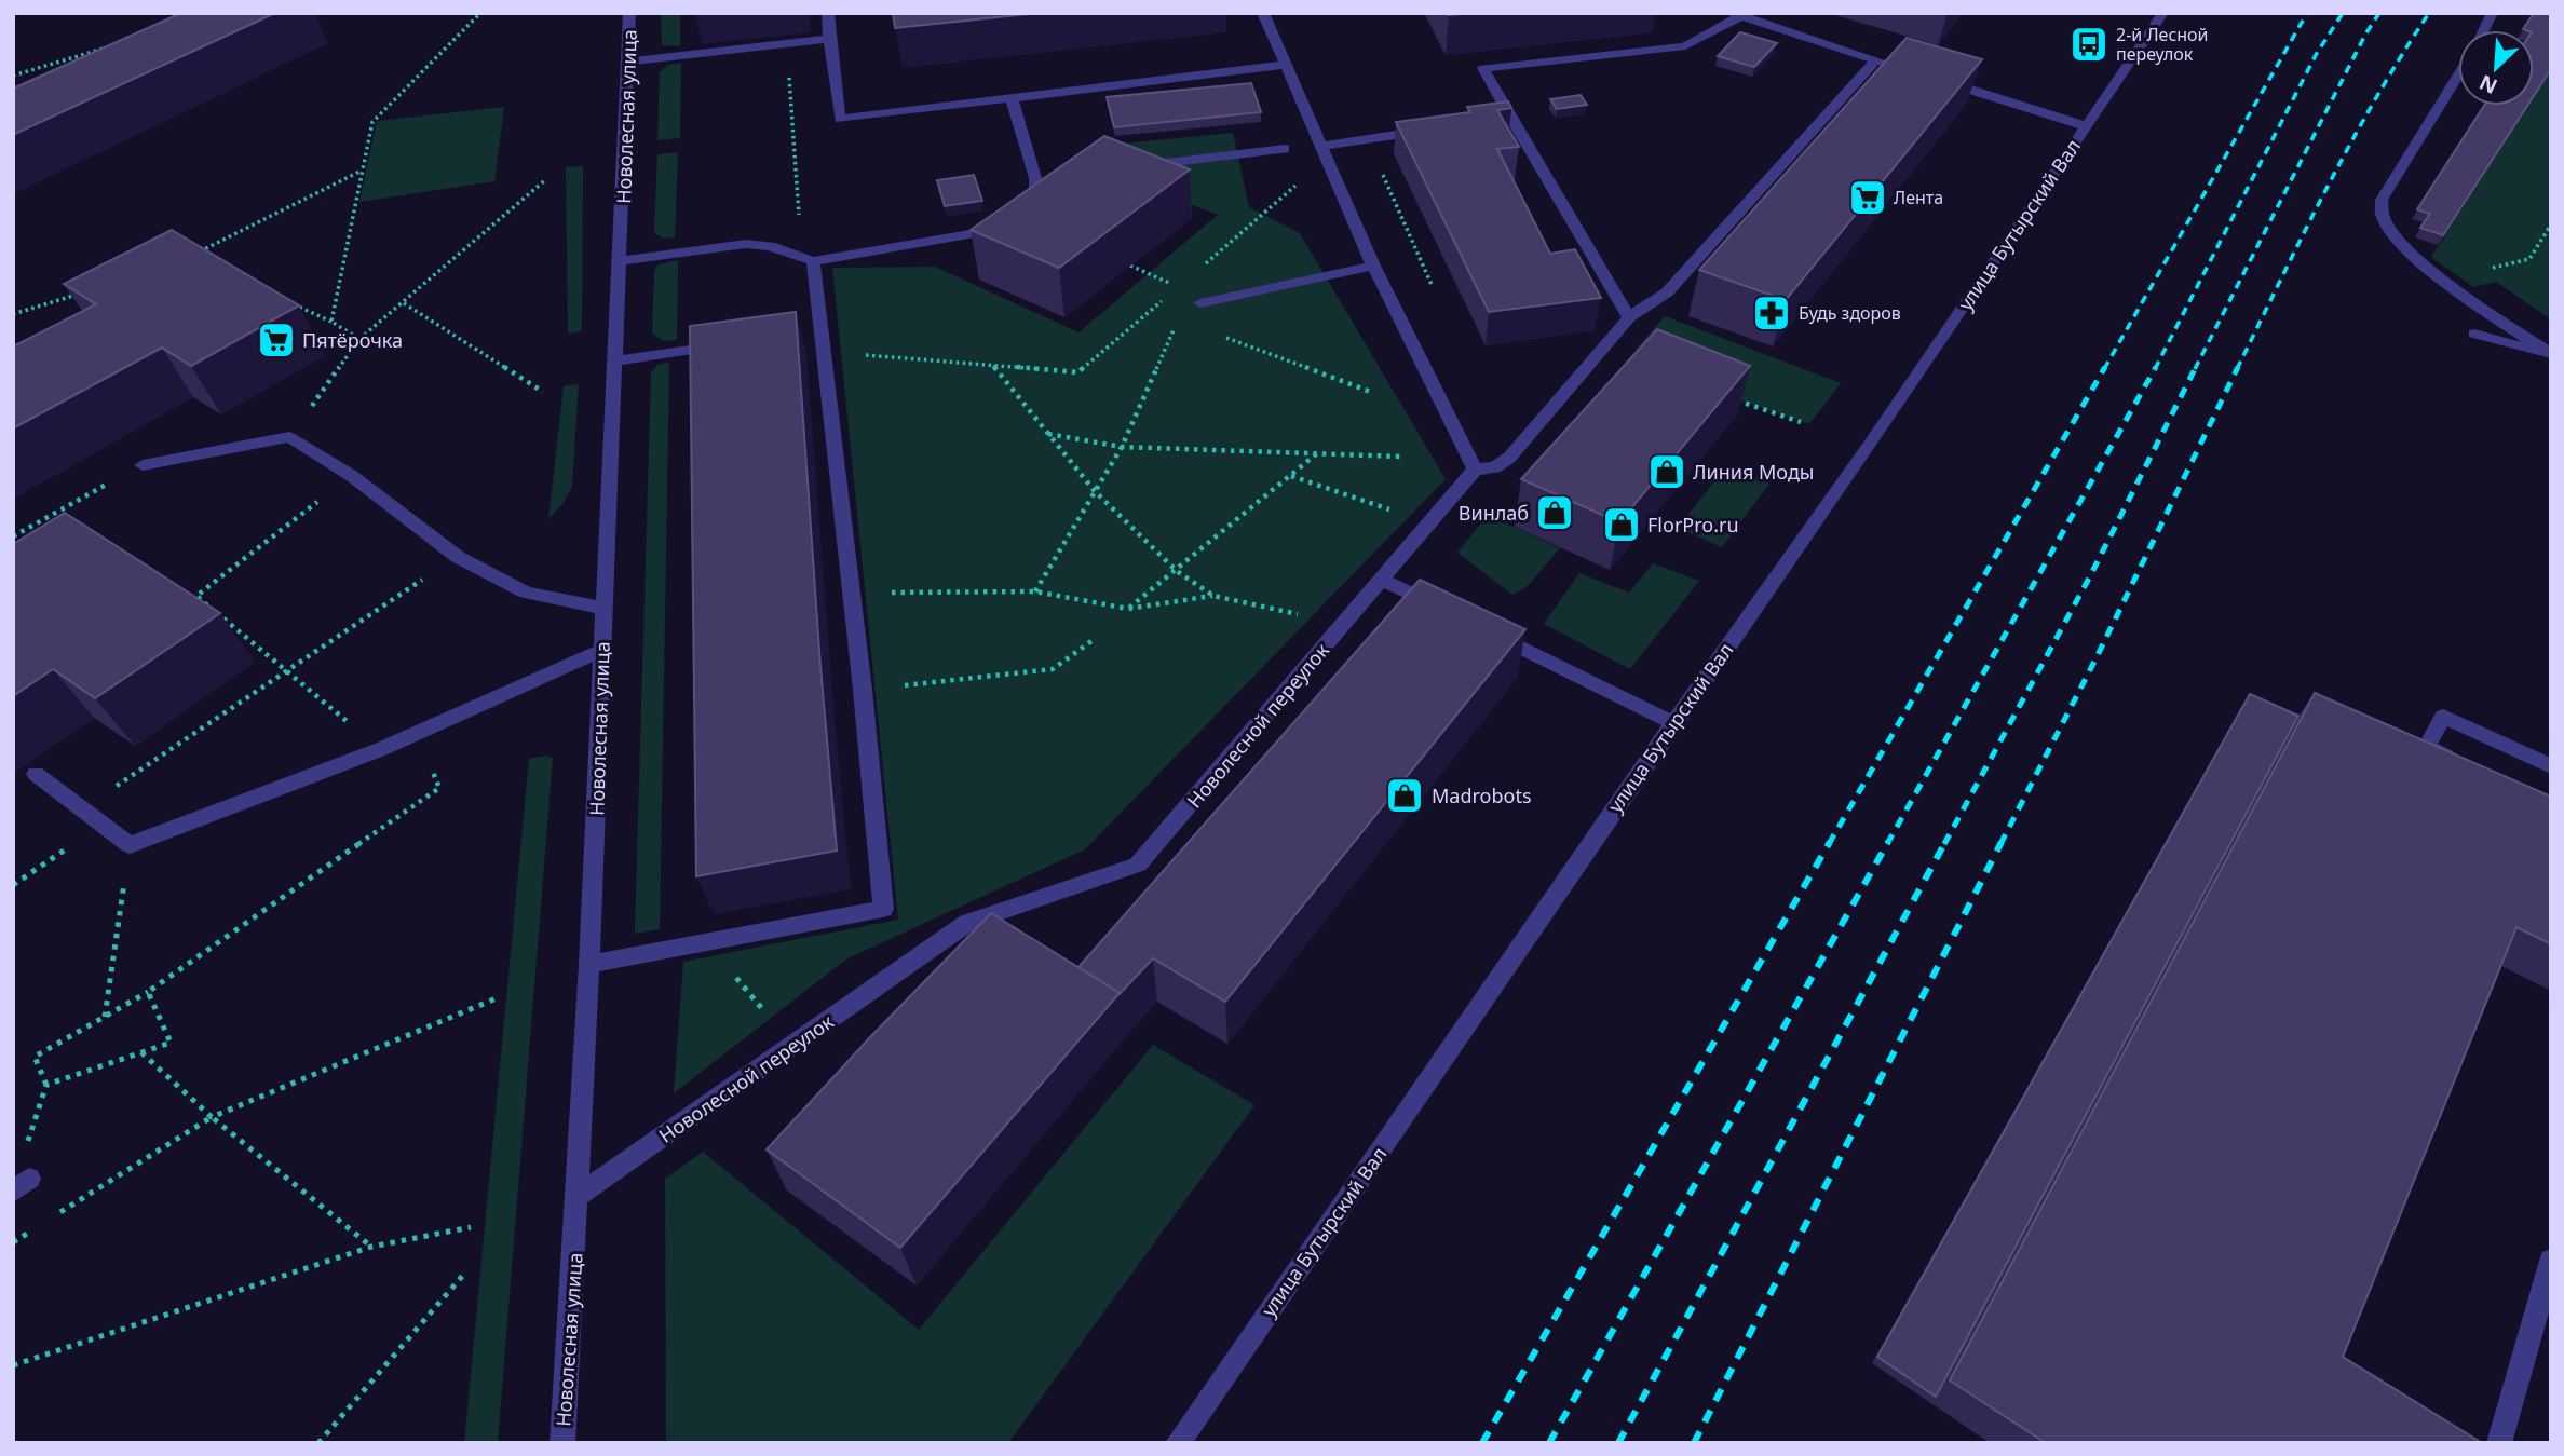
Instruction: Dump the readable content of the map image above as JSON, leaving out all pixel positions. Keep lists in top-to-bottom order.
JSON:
{
  "streets": {
    "street": ["Новолесная улица", "улица Бутырский Вал", "Новолесной переулок"]
  },
  "crossings": [
    ["Новолесная улица", "Новолесной переулок"]
  ],
  "places": {
    "bus stop": ["2-й Лесной переулок"],
    "supermarket": ["Лента", "Пятёрочка"],
    "pharmacy": ["Будь здоров"],
    "shop": [
      "Линия Моды",
      "Винлаб",
      "FlorPro.ru",
      "Madrobots"
    ]
  },
  "north": "bottom left"
}
